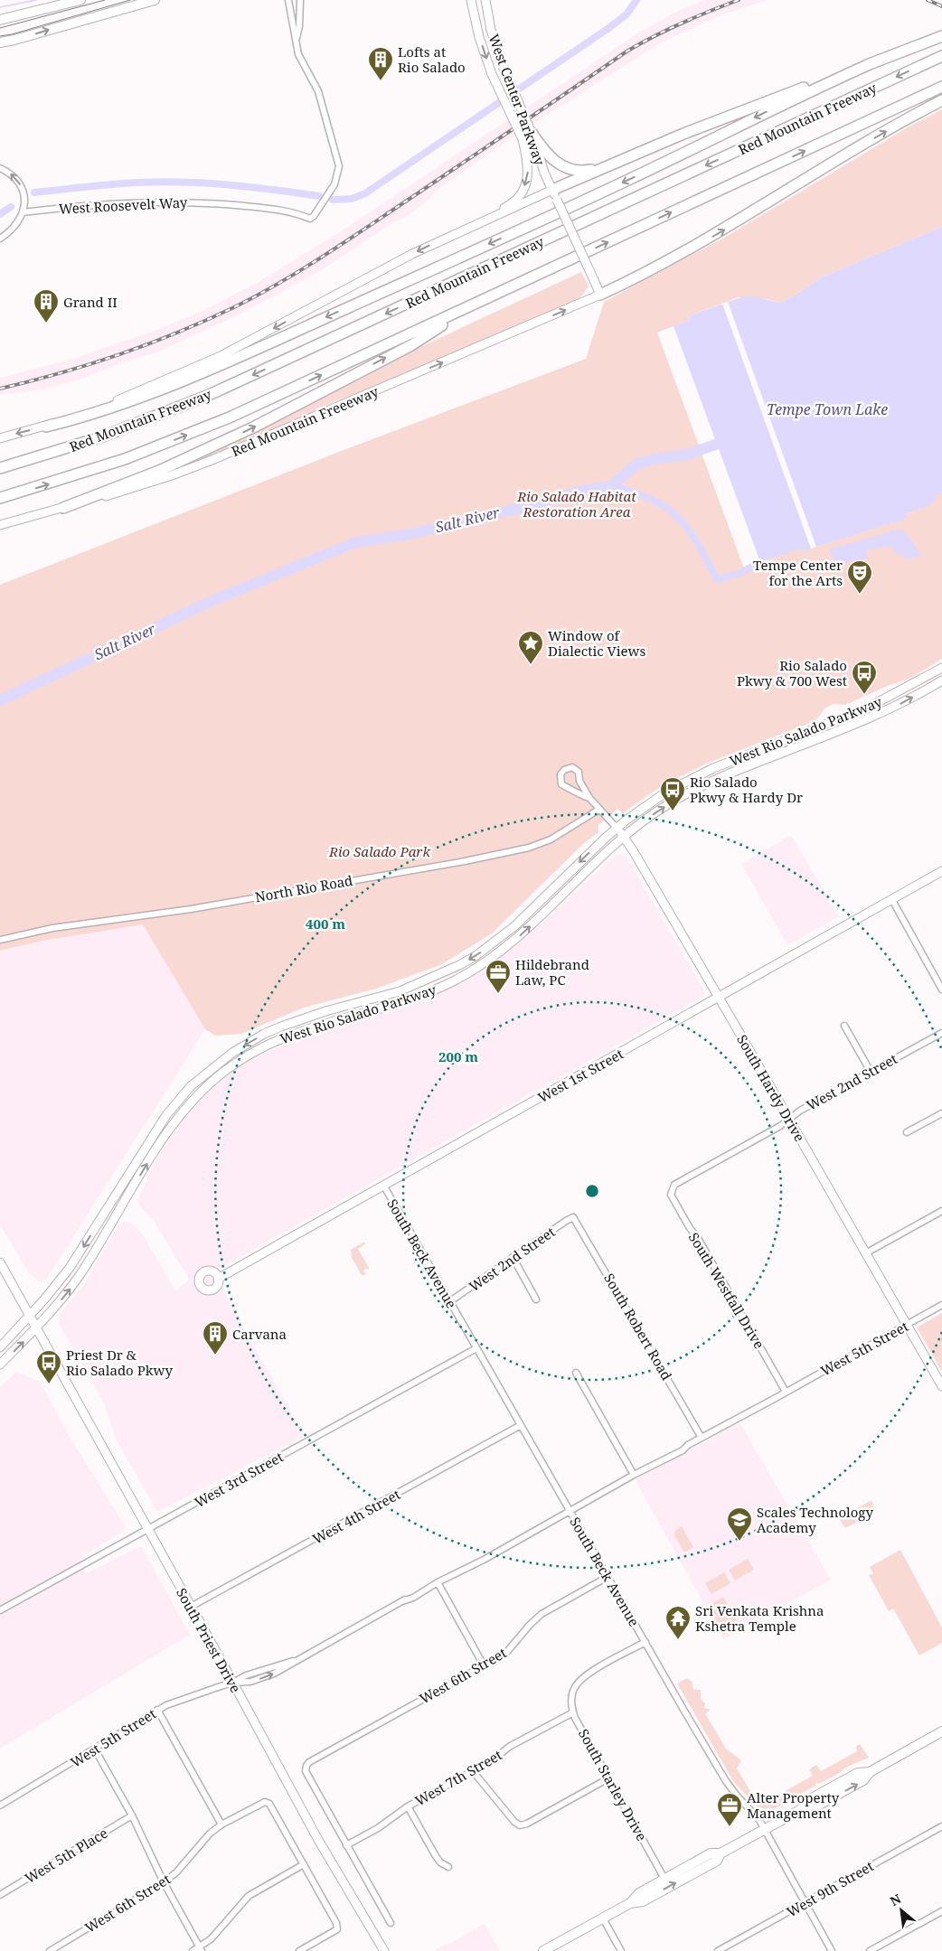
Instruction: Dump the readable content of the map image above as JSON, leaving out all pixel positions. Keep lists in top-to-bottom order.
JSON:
{
  "streets": {
    "highway": ["Red Mountain Freeway"],
    "main road": [
      "West Center Parkway",
      "Red Mountain Freeeway",
      "West Rio Salado Parkway",
      "West 1st Street",
      "South Hardy Drive",
      "South Priest Drive"
    ],
    "street": [
      "West Roosevelt Way",
      "North Rio Road",
      "West 2nd Street",
      "South Beck Avenue",
      "South Westfall Drive",
      "South Robert Road",
      "West 5th Street",
      "West 3rd Street",
      "West 4th Street",
      "West 6th Street",
      "West 7th Street",
      "South Starley Drive",
      "West 5th Place",
      "West 9th Street"
    ]
  },
  "crossings": [
    ["West Center Parkway", "Red Mountain Freeeway"],
    ["West Rio Salado Parkway", "South Hardy Drive"],
    ["West Rio Salado Parkway", "South Priest Drive"],
    ["North Rio Road", "South Hardy Drive"],
    ["West 1st Street", "South Hardy Drive"],
    ["West 1st Street", "South Beck Avenue"],
    ["West 2nd Street", "South Hardy Drive"],
    ["West 2nd Street", "South Beck Avenue"],
    ["West 2nd Street", "South Westfall Drive"],
    ["West 2nd Street", "South Robert Road"],
    ["South Hardy Drive", "West 5th Street"],
    ["South Beck Avenue", "West 5th Street"],
    ["South Beck Avenue", "West 3rd Street"],
    ["South Beck Avenue", "West 4th Street"],
    ["South Beck Avenue", "West 6th Street"],
    ["South Beck Avenue", "South Starley Drive"],
    ["South Beck Avenue", "West 9th Street"],
    ["South Westfall Drive", "West 5th Street"],
    ["South Robert Road", "West 5th Street"],
    ["West 5th Street", "South Priest Drive"],
    ["West 3rd Street", "South Priest Drive"],
    ["West 4th Street", "South Priest Drive"],
    ["West 6th Street", "West 7th Street"],
    ["West 7th Street", "South Starley Drive"]
  ],
  "one_way": ["Red Mountain Freeeway"],
  "water": ["Tempe Town Lake", "Salt River"],
  "parks": ["Rio Salado Habitat Restoration Area", "Rio Salado Park"],
  "places": {
    "building": ["Lofts at Rio Salado", "Grand II", "Carvana"],
    "theatre": ["Tempe Center for the Arts"],
    "place": ["Window of Dialectic Views"],
    "bus stop": ["Rio Salado Pkwy & 700 West", "Rio Salado Pkwy & Hardy Dr", "Priest Dr & Rio Salado Pkwy"],
    "office": ["Hildebrand Law, PC", "Alter Property Management"],
    "school or university": ["Scales Technology Academy"],
    "temple": ["Sri Venkata Krishna Kshetra Temple"]
  },
  "north": "top left",
  "rings": ["400 m", "200 m"]
}
